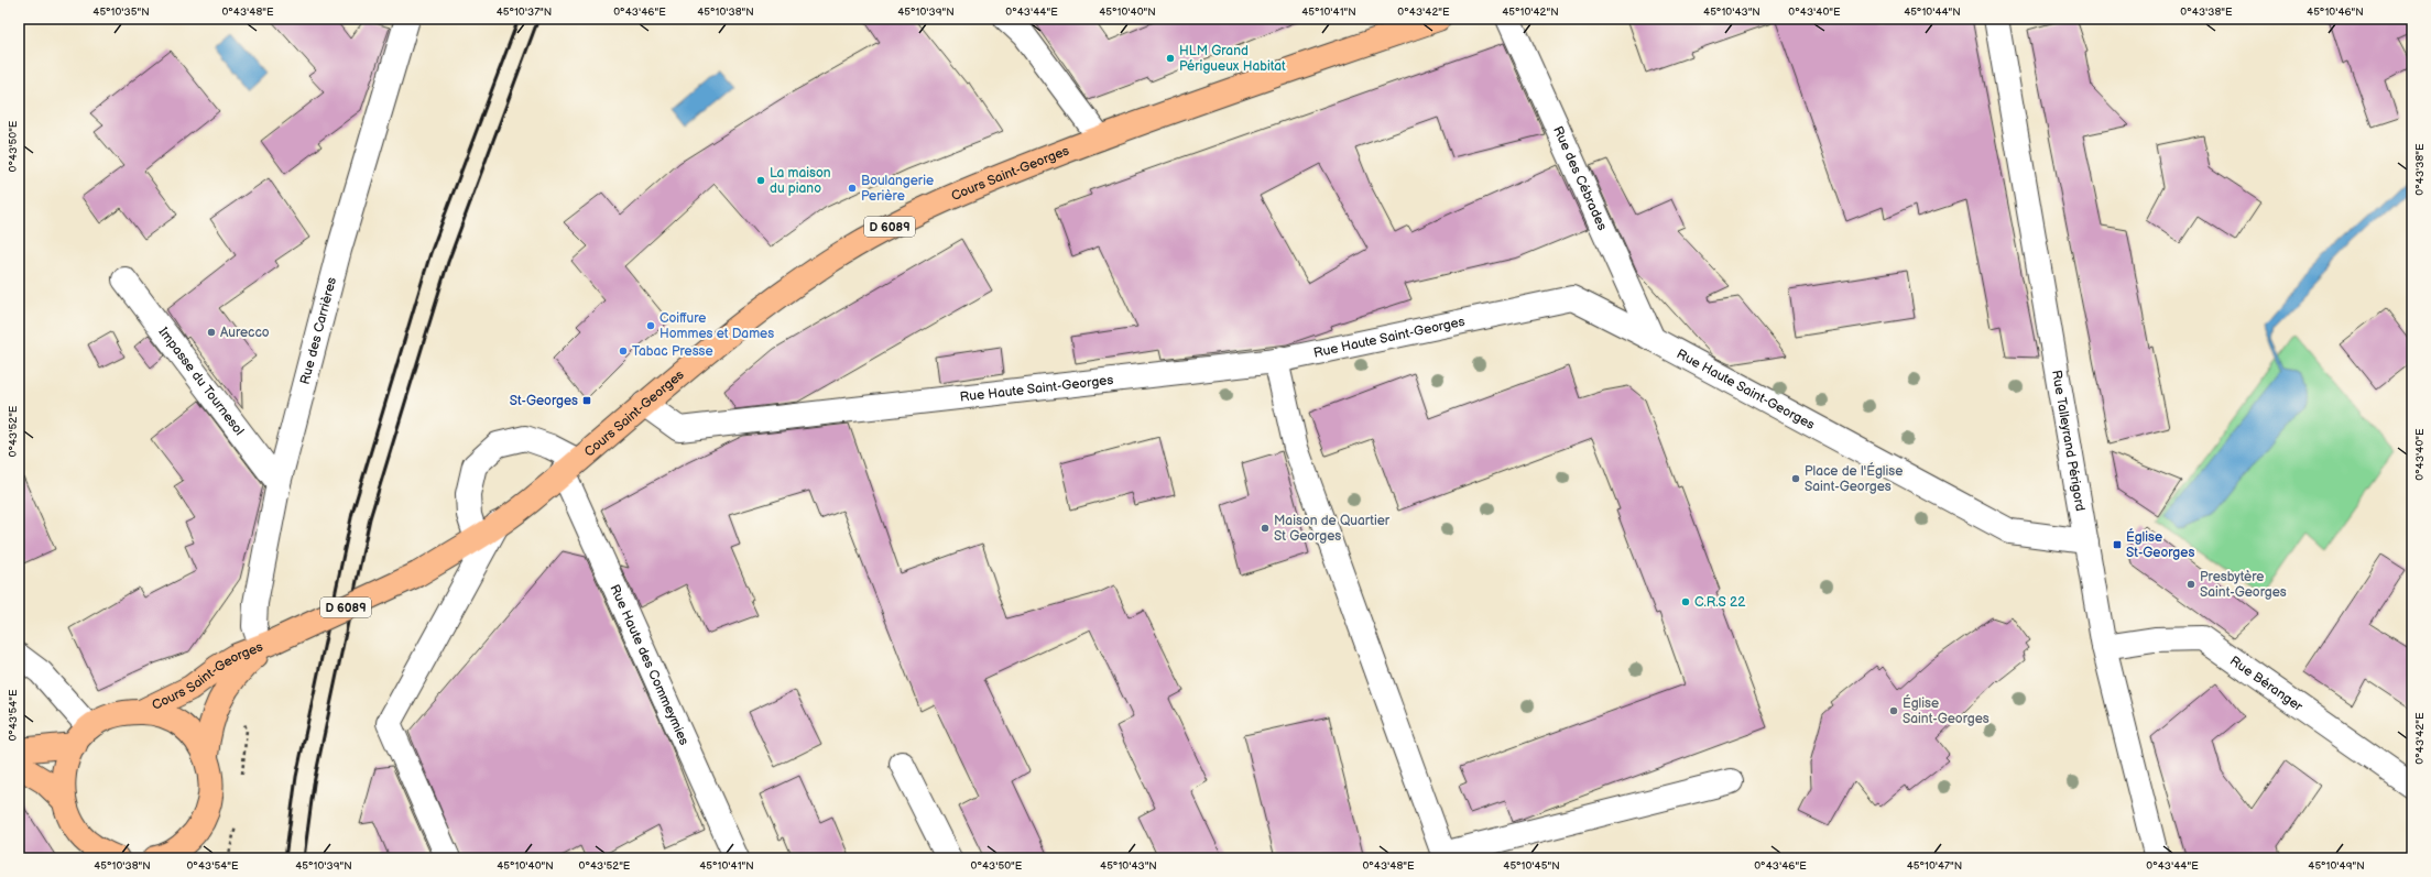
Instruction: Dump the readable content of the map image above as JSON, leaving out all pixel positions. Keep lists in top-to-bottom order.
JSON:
{
  "streets": {
    "main road": ["Cours Saint-Georges", "D 6089"],
    "street": [
      "Rue des Cébrades",
      "Rue des Carrières",
      "Rue Haute Saint-Georges",
      "Impasse du Tournesol",
      "Rue Talleyrand Périgord",
      "Rue Haute des Commeymies",
      "Rue Béranger"
    ]
  },
  "crossings": [
    ["Cours Saint-Georges", "Rue des Carrières"],
    ["Cours Saint-Georges", "Rue Haute Saint-Georges"],
    ["Cours Saint-Georges", "Rue Haute des Commeymies"],
    ["Rue des Cébrades", "Rue Haute Saint-Georges"],
    ["Rue des Carrières", "Impasse du Tournesol"],
    ["Rue Haute Saint-Georges", "Rue Talleyrand Périgord"],
    ["Rue Talleyrand Périgord", "Rue Béranger"]
  ],
  "places": {
    "other": [
      "HLM Grand Périgueux Habitat",
      "La maison du piano",
      "Boulangerie Perière",
      "Coiffure Hommes et Dames",
      "Aurecco",
      "Tabac Presse",
      "Place de l'Église Saint-Georges",
      "Maison de Quartier St Georges",
      "Presbytère Saint-Georges",
      "C.R.S 22",
      "Église Saint-Georges"
    ],
    "transit": ["St-Georges", "Église St-Georges"]
  },
  "coordinates": [
    "45°10'35\"N",
    "0°43'48\"E",
    "45°10'37\"N",
    "0°43'46\"E",
    "45°10'38\"N",
    "45°10'39\"N",
    "0°43'44\"E",
    "45°10'40\"N",
    "45°10'41\"N",
    "0°43'42\"E",
    "45°10'42\"N",
    "45°10'43\"N",
    "0°43'40\"E",
    "45°10'44\"N",
    "0°43'38\"E",
    "45°10'46\"N",
    "0°43'50\"E",
    "0°43'52\"E",
    "0°43'54\"E",
    "45°10'45\"N",
    "45°10'47\"N",
    "45°10'49\"N"
  ]
}
